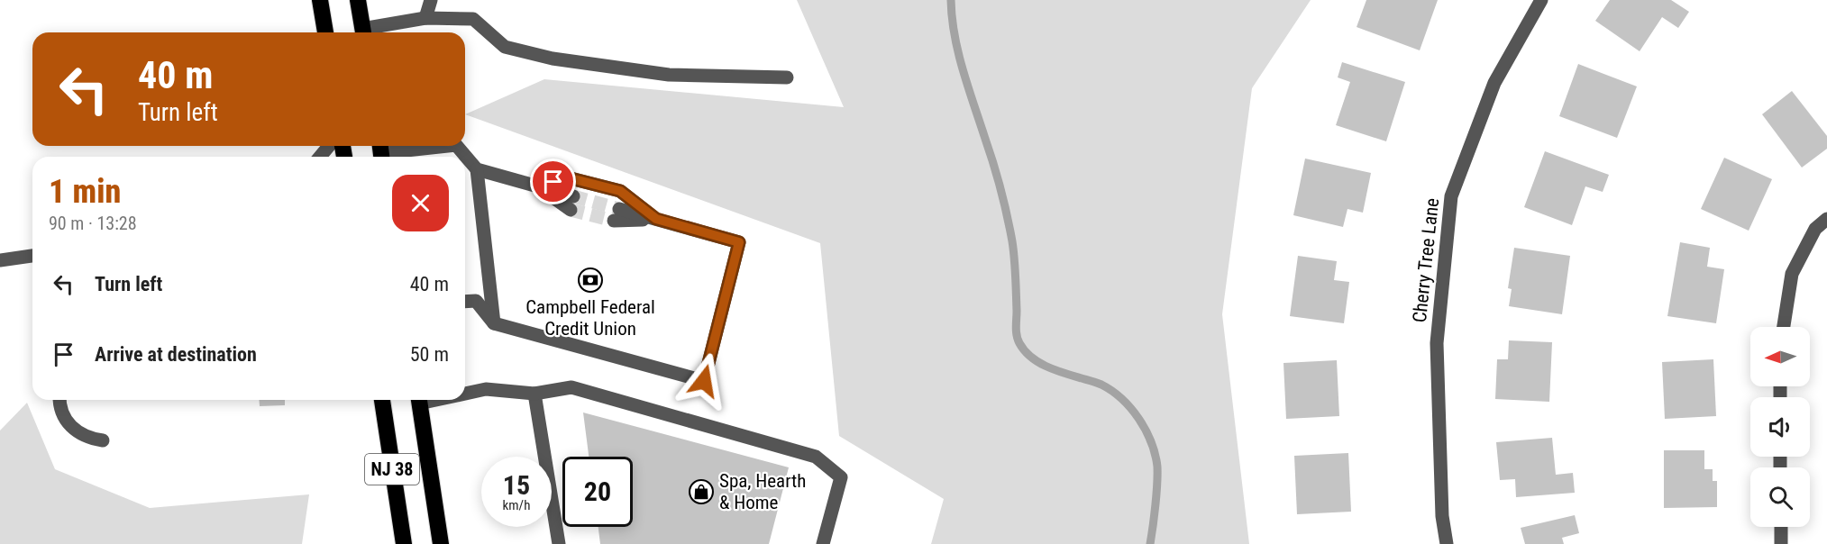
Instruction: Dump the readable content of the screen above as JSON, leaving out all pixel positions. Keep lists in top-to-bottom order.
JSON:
{
  "streets": {
    "highway": ["NJ 38"],
    "street": ["Cherry Tree Lane"]
  },
  "places": {
    "bank": ["Campbell Federal Credit Union"],
    "shop": ["Spa, Hearth & Home"]
  },
  "north": "left",
  "page": {
    "turn": ["40 m", "Turn left"],
    "heading": ["1 min", "90 m · 13:28"],
    "list": [
      {
        "name": "Turn left",
        "value": "40 m"
      },
      {
        "name": "Arrive at destination",
        "value": "50 m"
      }
    ],
    "speed": "15 km/h",
    "limit": "20"
  }
}
